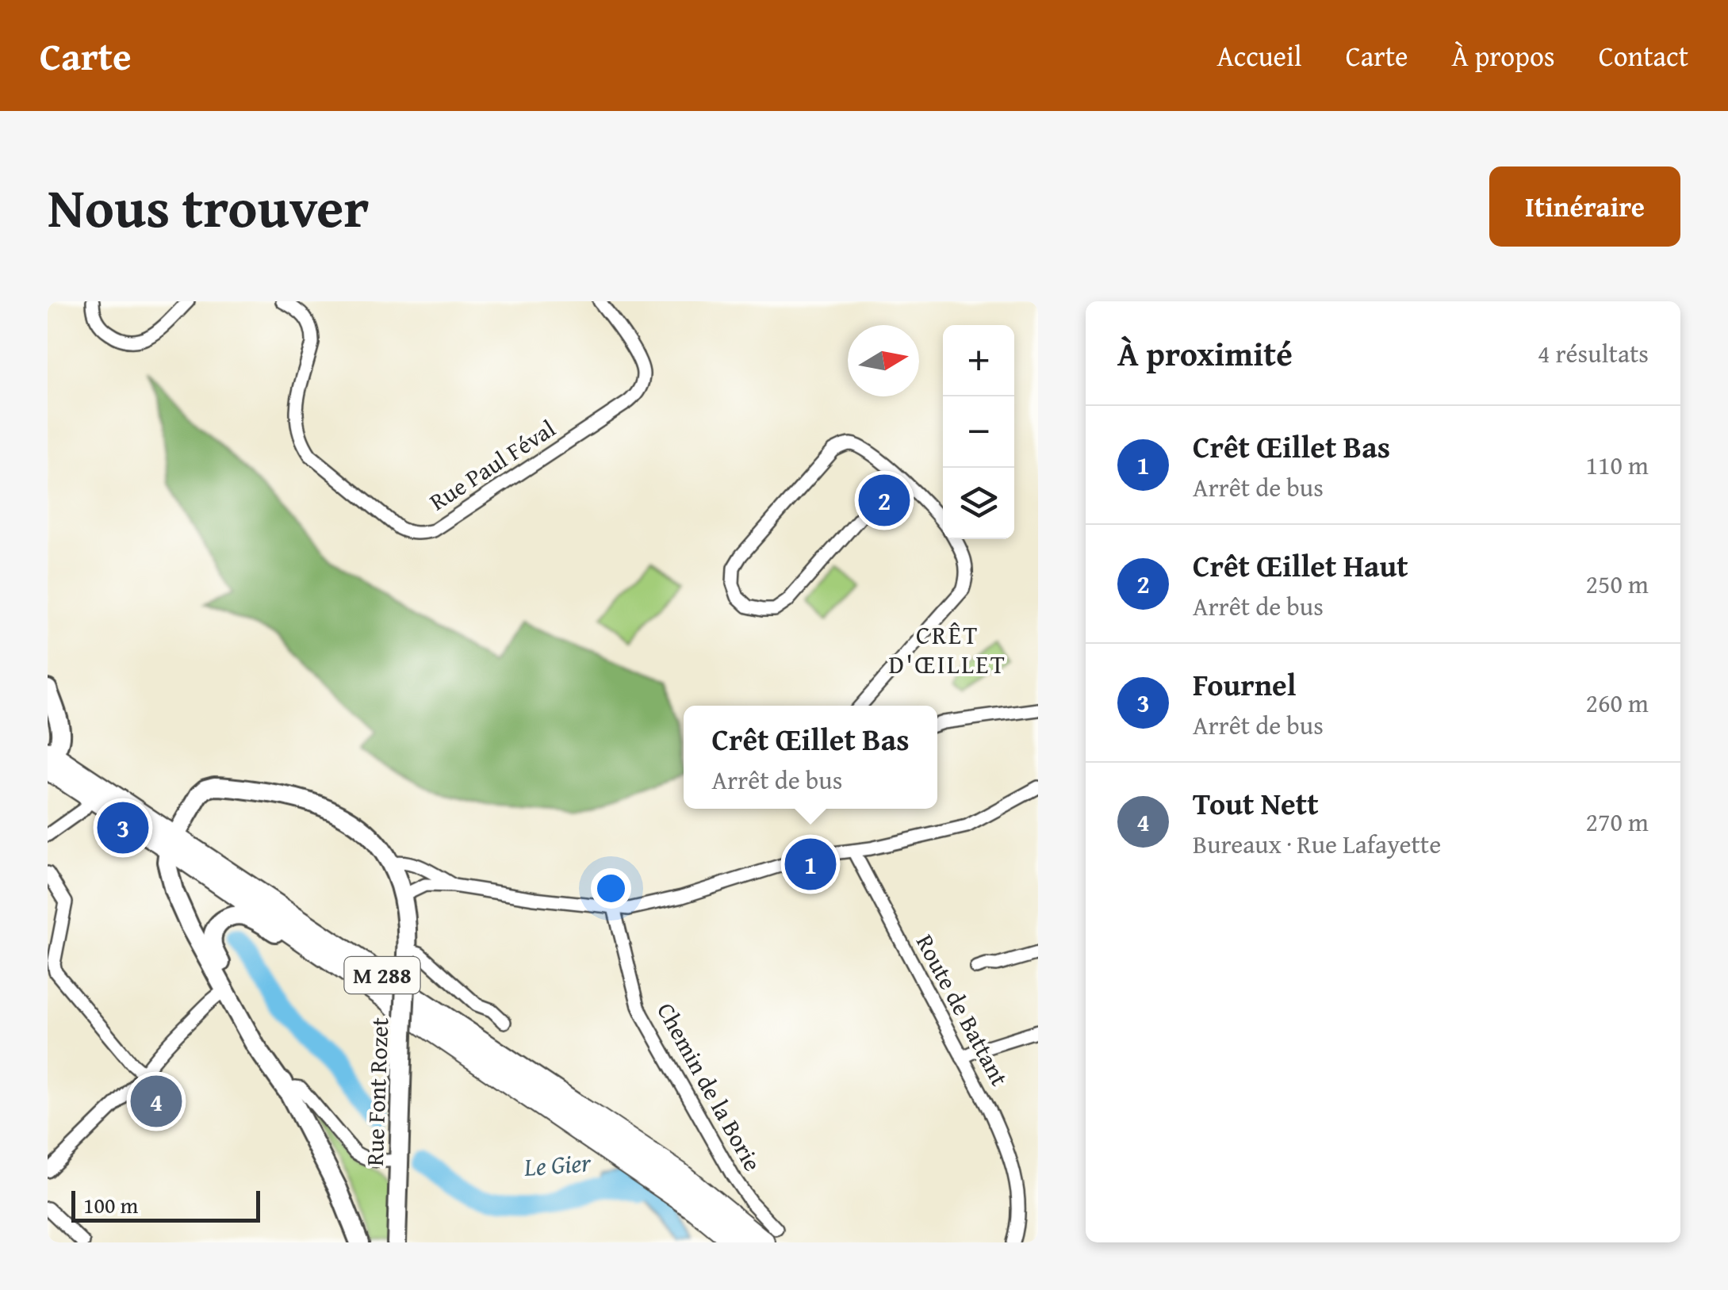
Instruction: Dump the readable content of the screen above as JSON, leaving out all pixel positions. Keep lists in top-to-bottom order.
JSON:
{
  "streets": {
    "highway": ["M 288"],
    "main road": ["Rue Font Rozet"],
    "street": ["Rue Paul Féval", "Route de Battant", "Chemin de la Borie"]
  },
  "crossings": [
    ["M 288", "Chemin de la Borie"]
  ],
  "districts": ["CRÊT D'ŒILLET"],
  "water": ["Le Gier"],
  "scale_bar": "100 m",
  "north": "right",
  "page": {
    "header": "Carte",
    "nav": [
      "Accueil",
      "Carte",
      "À propos",
      "Contact"
    ],
    "title": "Nous trouver",
    "buttons": "Itinéraire",
    "heading": ["À proximité", "4 résultats"],
    "map_buttons": ["+", "−"],
    "list": [
      {
        "mark": "1",
        "name": "Crêt Œillet Bas",
        "note": "Arrêt de bus",
        "value": "110 m"
      },
      {
        "mark": "2",
        "name": "Crêt Œillet Haut",
        "note": "Arrêt de bus",
        "value": "250 m"
      },
      {
        "mark": "3",
        "name": "Fournel",
        "note": "Arrêt de bus",
        "value": "260 m"
      },
      {
        "mark": "4",
        "name": "Tout Nett",
        "note": "Bureaux · Rue Lafayette",
        "value": "270 m"
      }
    ],
    "pins": [
      "2",
      "3",
      "1",
      "4"
    ],
    "popup": ["Crêt Œillet Bas", "Arrêt de bus"],
    "scale": "100 m"
  }
}
